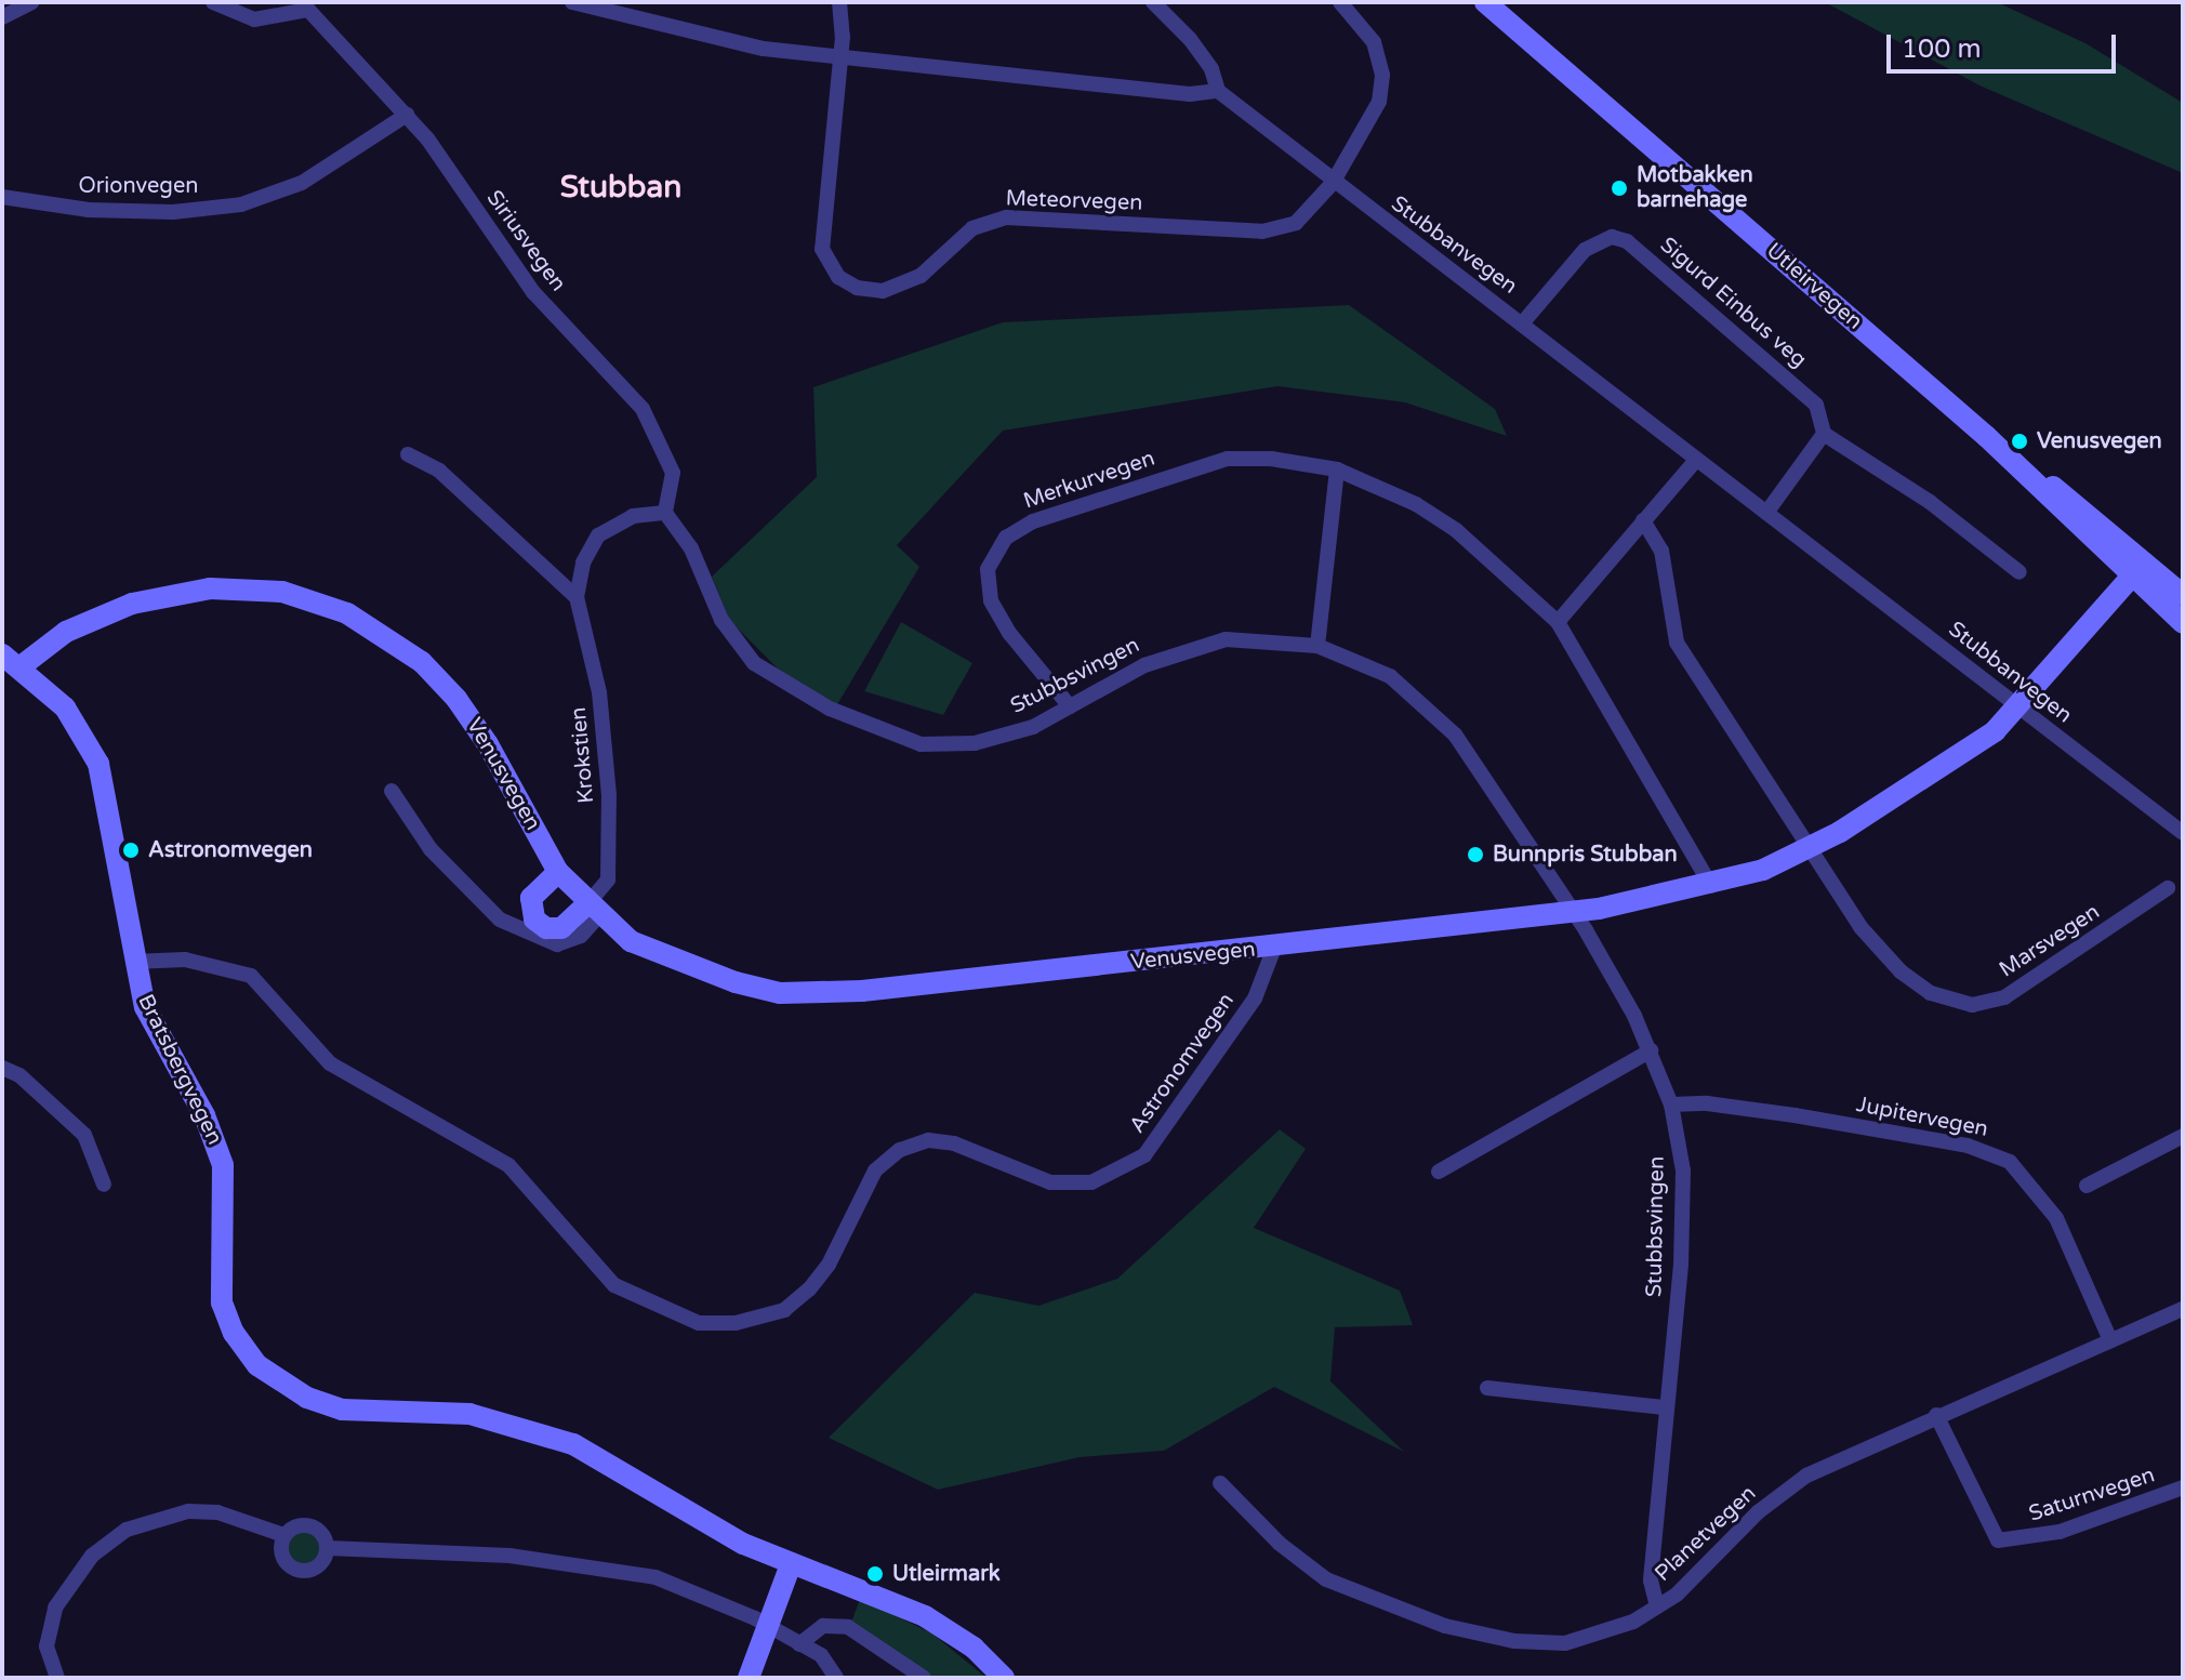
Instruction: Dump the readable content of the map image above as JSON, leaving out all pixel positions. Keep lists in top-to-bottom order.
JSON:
{
  "streets": {
    "street": [
      "Orionvegen",
      "Meteorvegen",
      "Siriusvegen",
      "Stubbanvegen",
      "Utleirvegen",
      "Sigurd Einbus veg",
      "Merkurvegen",
      "Stubbsvingen",
      "Krokstien",
      "Venusvegen",
      "Marsvegen",
      "Astronomvegen",
      "Bratsbergvegen",
      "Jupitervegen",
      "Saturnvegen",
      "Planetvegen"
    ]
  },
  "crossings": [
    ["Orionvegen", "Siriusvegen"],
    ["Meteorvegen", "Stubbanvegen"],
    ["Siriusvegen", "Stubbsvingen"],
    ["Siriusvegen", "Krokstien"],
    ["Stubbanvegen", "Sigurd Einbus veg"],
    ["Stubbanvegen", "Venusvegen"],
    ["Utleirvegen", "Venusvegen"],
    ["Merkurvegen", "Stubbsvingen"],
    ["Merkurvegen", "Venusvegen"],
    ["Stubbsvingen", "Krokstien"],
    ["Stubbsvingen", "Venusvegen"],
    ["Stubbsvingen", "Jupitervegen"],
    ["Stubbsvingen", "Planetvegen"],
    ["Krokstien", "Venusvegen"],
    ["Venusvegen", "Marsvegen"],
    ["Venusvegen", "Astronomvegen"],
    ["Venusvegen", "Bratsbergvegen"],
    ["Astronomvegen", "Bratsbergvegen"],
    ["Jupitervegen", "Planetvegen"],
    ["Saturnvegen", "Planetvegen"]
  ],
  "districts": ["Stubban"],
  "places": [
    "Motbakken barnehage",
    "Venusvegen",
    "Astronomvegen",
    "Bunnpris Stubban",
    "Utleirmark"
  ],
  "scale_bar": "100 m"
}
